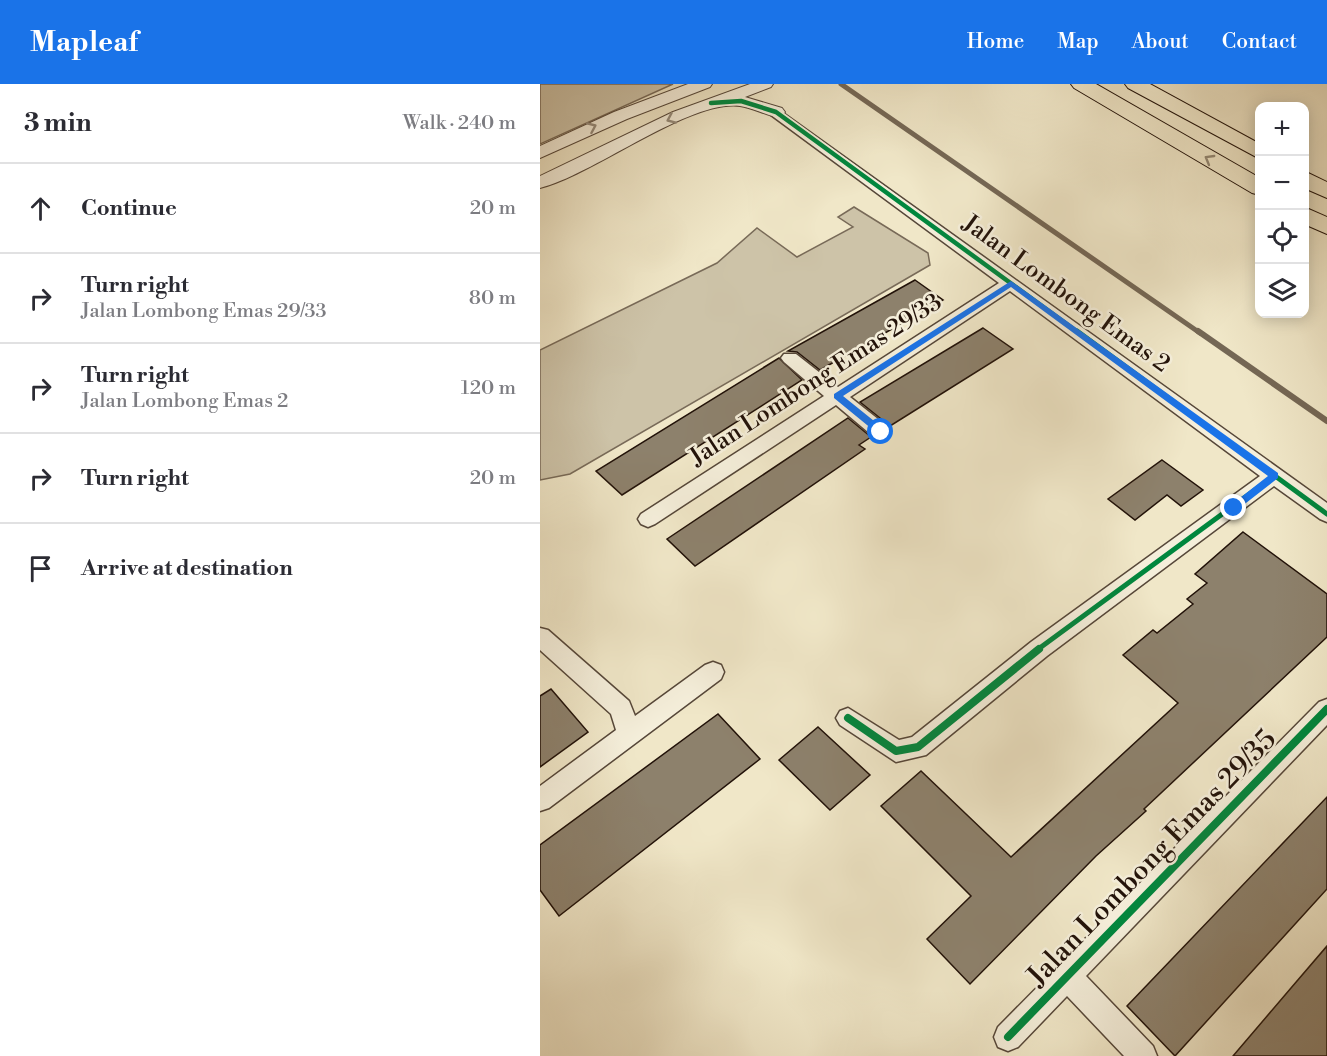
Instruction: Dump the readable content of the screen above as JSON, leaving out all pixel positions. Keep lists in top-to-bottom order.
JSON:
{
  "streets": {
    "street": ["Jalan Lombong Emas 2", "Jalan Lombong Emas 29/33", "Jalan Lombong Emas 29/35"]
  },
  "crossings": [
    ["Jalan Lombong Emas 2", "Jalan Lombong Emas 29/33"]
  ],
  "page": {
    "header": "Mapleaf",
    "nav": [
      "Home",
      "Map",
      "About",
      "Contact"
    ],
    "heading": ["3 min", "Walk · 240 m"],
    "map_buttons": ["+", "−"],
    "list": [
      ["Continue", "20 m"],
      ["Turn right", "Jalan Lombong Emas 29/33", "80 m"],
      ["Turn right", "Jalan Lombong Emas 2", "120 m"],
      ["Turn right", "20 m"],
      "Arrive at destination"
    ]
  }
}
